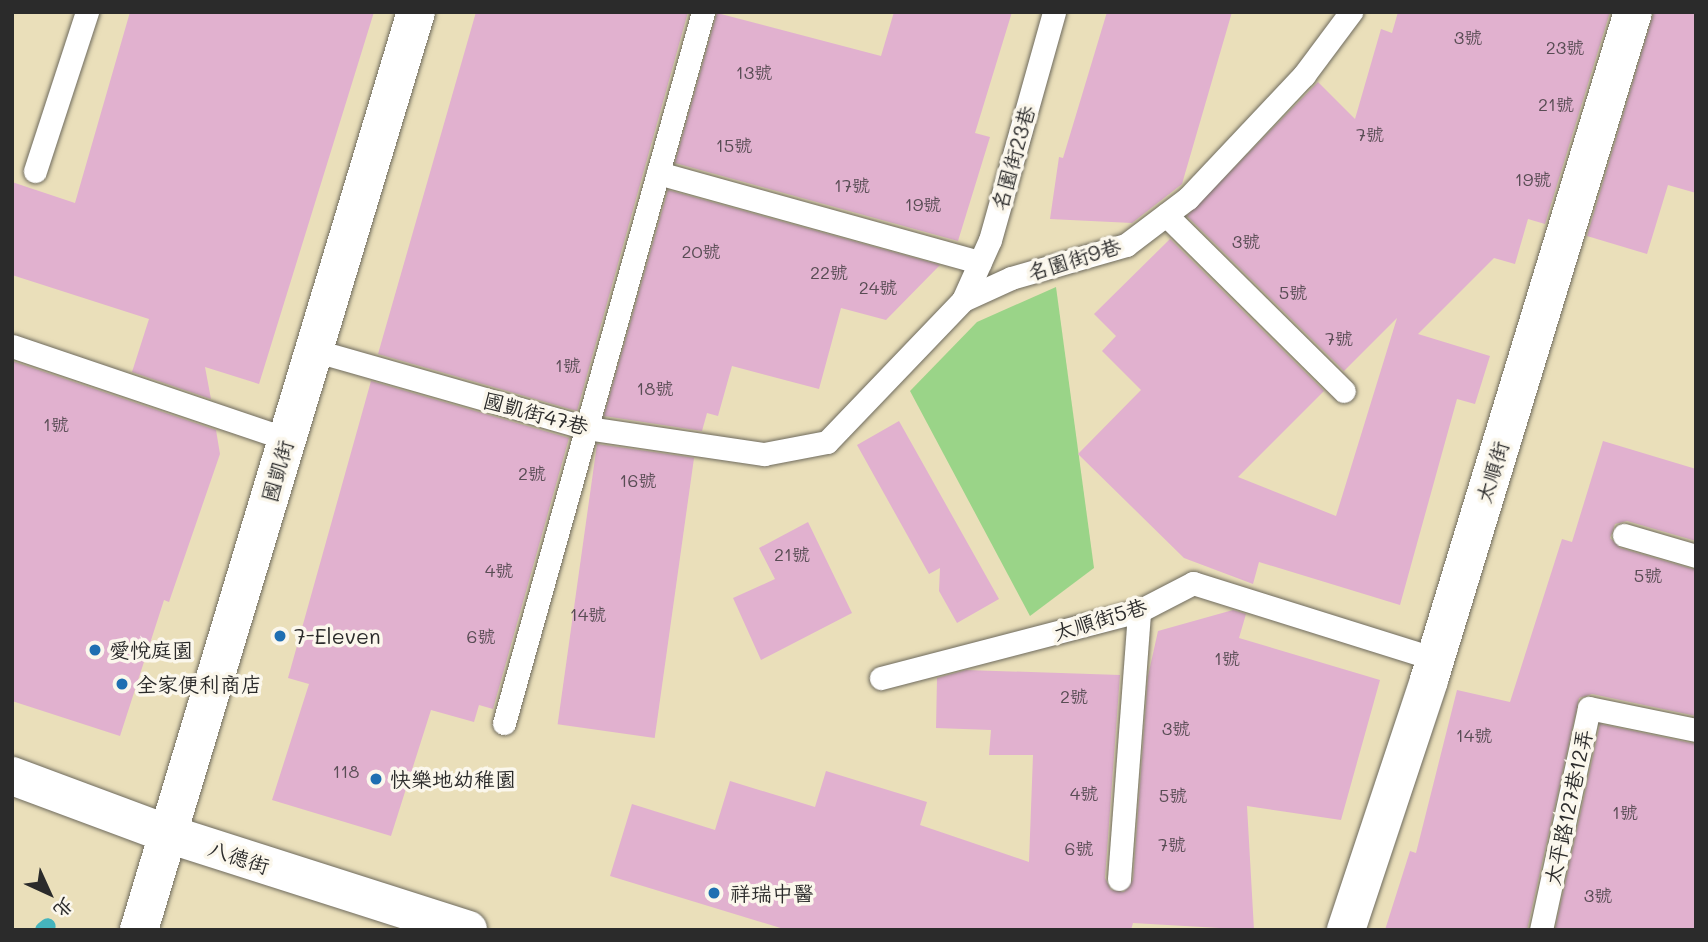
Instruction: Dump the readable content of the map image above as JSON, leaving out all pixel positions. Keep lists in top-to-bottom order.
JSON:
{
  "streets": {
    "street": ["國凱街", "太順街", "八德街"],
    "lane": [
      "名園街23巷",
      "名園街9巷",
      "國凱街47巷",
      "太順街5巷",
      "太平路127巷12弄"
    ]
  },
  "crossings": [
    ["名園街23巷", "名園街9巷"],
    ["名園街9巷", "國凱街47巷"],
    ["國凱街47巷", "國凱街"],
    ["國凱街", "八德街"],
    ["太順街", "太順街5巷"]
  ],
  "places": [
    "7-Eleven",
    "愛悅庭園",
    "全家便利商店",
    "快樂地幼稚園",
    "祥瑞中醫"
  ],
  "house_numbers": [
    "3號",
    "23號",
    "13號",
    "21號",
    "7號",
    "15號",
    "19號",
    "17號",
    "19號",
    "3號",
    "20號",
    "22號",
    "24號",
    "5號",
    "7號",
    "1號",
    "18號",
    "1號",
    "2號",
    "16號",
    "21號",
    "4號",
    "5號",
    "14號",
    "6號",
    "1號",
    "2號",
    "3號",
    "14號",
    "118",
    "4號",
    "5號",
    "1號",
    "7號",
    "6號",
    "3號"
  ],
  "north": "bottom right"
}
